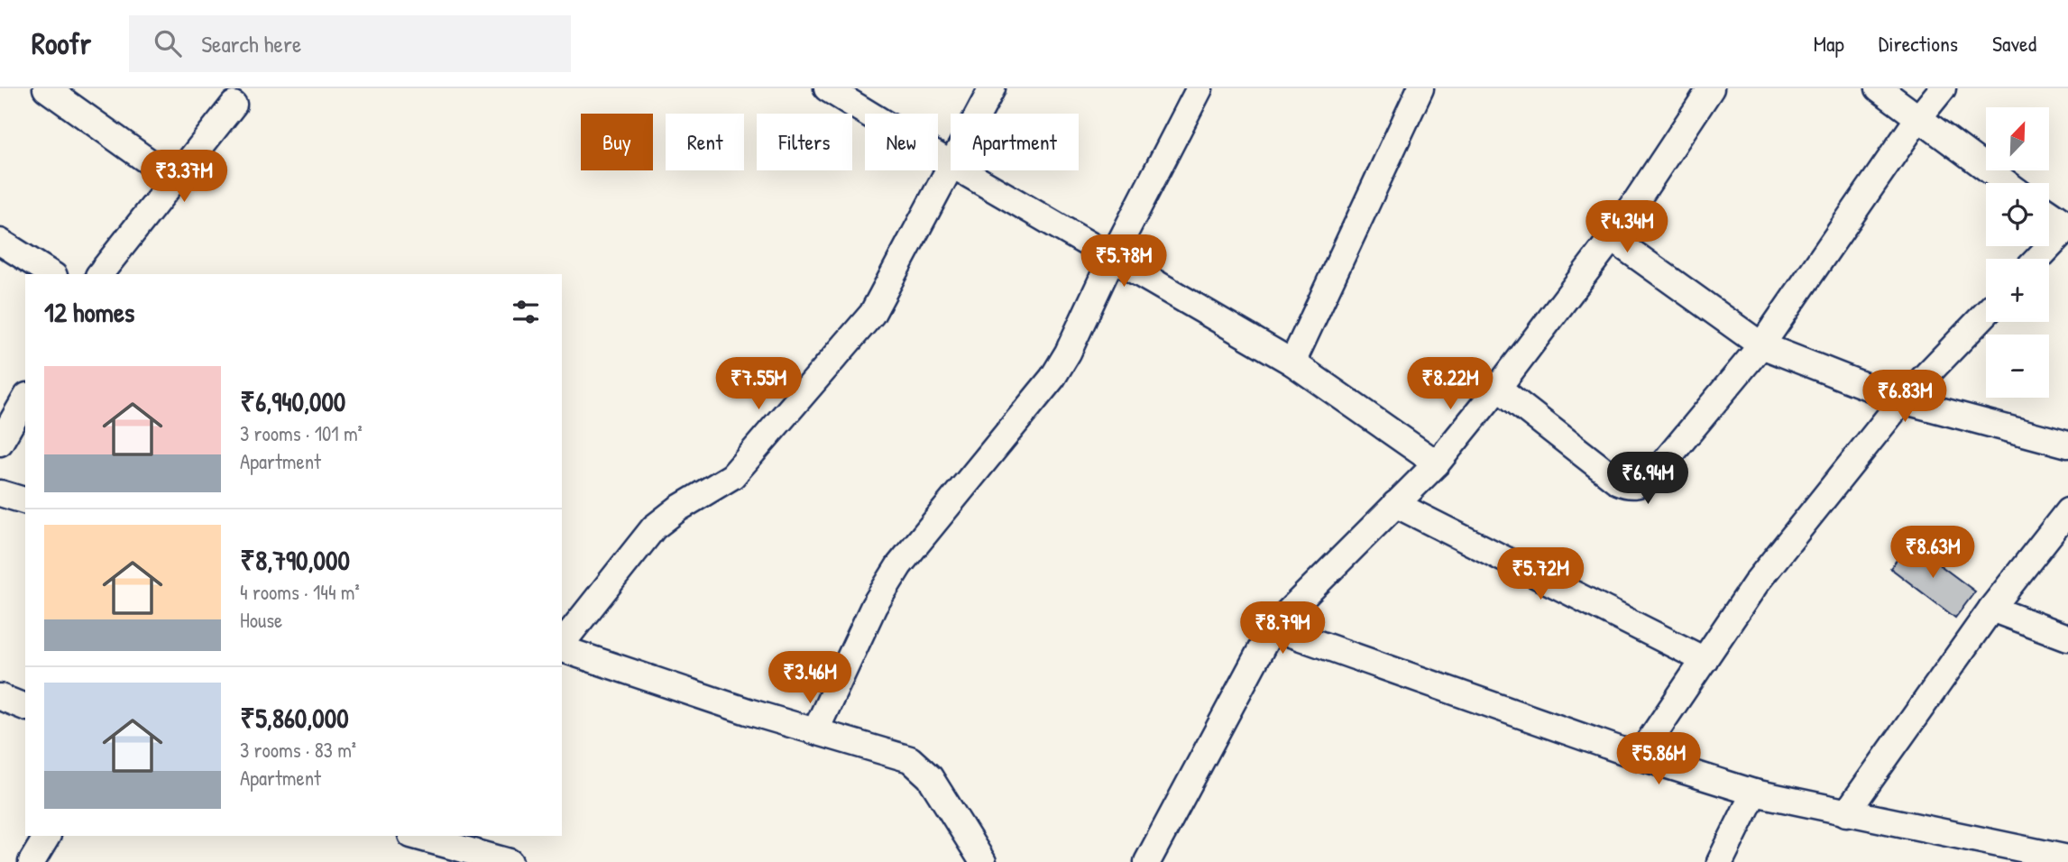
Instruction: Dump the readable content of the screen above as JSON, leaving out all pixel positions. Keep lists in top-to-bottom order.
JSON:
{
  "north": "top right",
  "page": {
    "header": "Roofr",
    "search": "Search here",
    "nav": ["Map", "Directions", "Saved"],
    "map_buttons": ["+", "−"],
    "chip": [
      "Buy",
      "Rent",
      "Filters",
      "New",
      "Apartment"
    ],
    "price": [
      "₹3.37M",
      "₹4.34M",
      "₹5.78M",
      "₹7.55M",
      "₹8.22M",
      "₹6.83M",
      "₹6.94M",
      "₹8.63M",
      "₹5.72M",
      "₹8.79M",
      "₹3.46M",
      "₹5.86M"
    ],
    "heading": "12 homes",
    "list": [
      {
        "name": "₹6,940,000",
        "note": "3 rooms · 101 m² · Apartment"
      },
      {
        "name": "₹8,790,000",
        "note": "4 rooms · 144 m² · House"
      },
      {
        "name": "₹5,860,000",
        "note": "3 rooms · 83 m² · Apartment"
      }
    ]
  }
}
